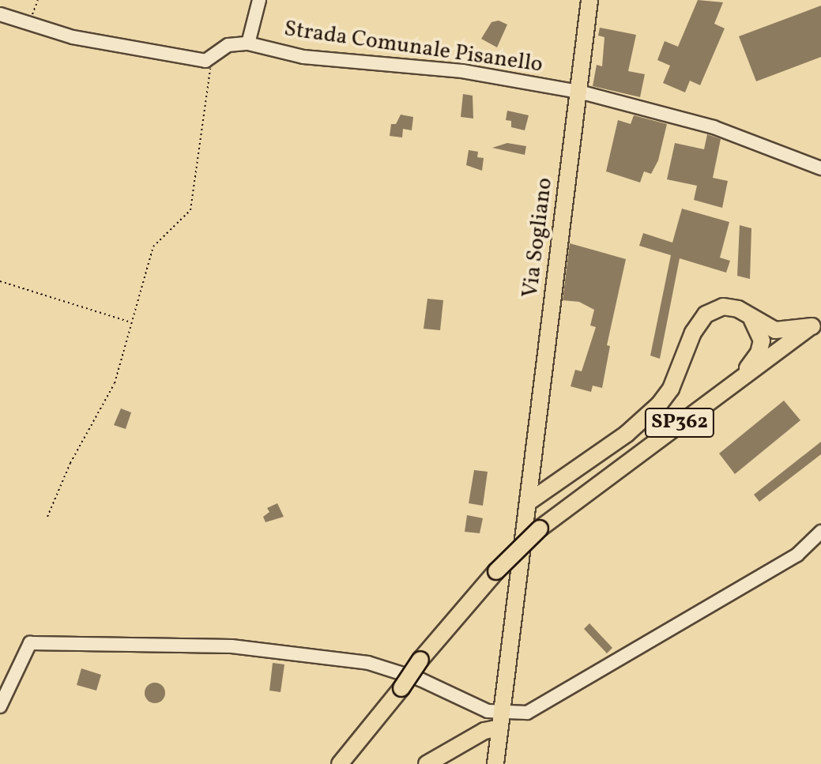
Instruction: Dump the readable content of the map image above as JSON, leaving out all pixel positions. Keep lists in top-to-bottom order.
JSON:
{
  "streets": {
    "main road": ["Via Sogliano", "SP362"],
    "street": ["Strada Comunale Pisanello"]
  },
  "crossings": [
    ["Strada Comunale Pisanello", "Via Sogliano"]
  ]
}
